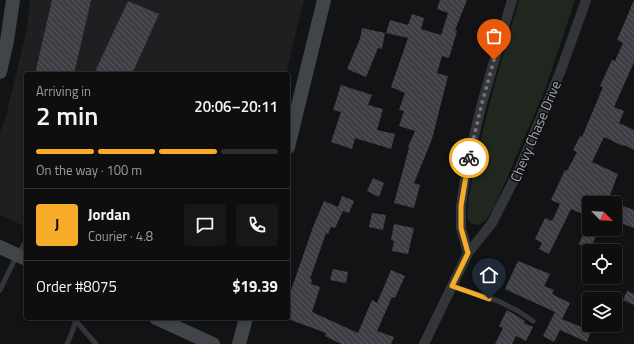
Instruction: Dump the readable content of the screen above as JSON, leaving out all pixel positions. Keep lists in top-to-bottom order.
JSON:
{
  "streets": {
    "street": ["Chevy Chase Drive"]
  },
  "north": "bottom right",
  "page": {
    "heading": ["2 min", "Arriving in", "20:06–20:11"],
    "panel": [
      "Jordan",
      "Courier · 4.8",
      "Order #8075",
      "$19.39"
    ],
    "bar": "On the way · 100 m",
    "round": "J"
  }
}
